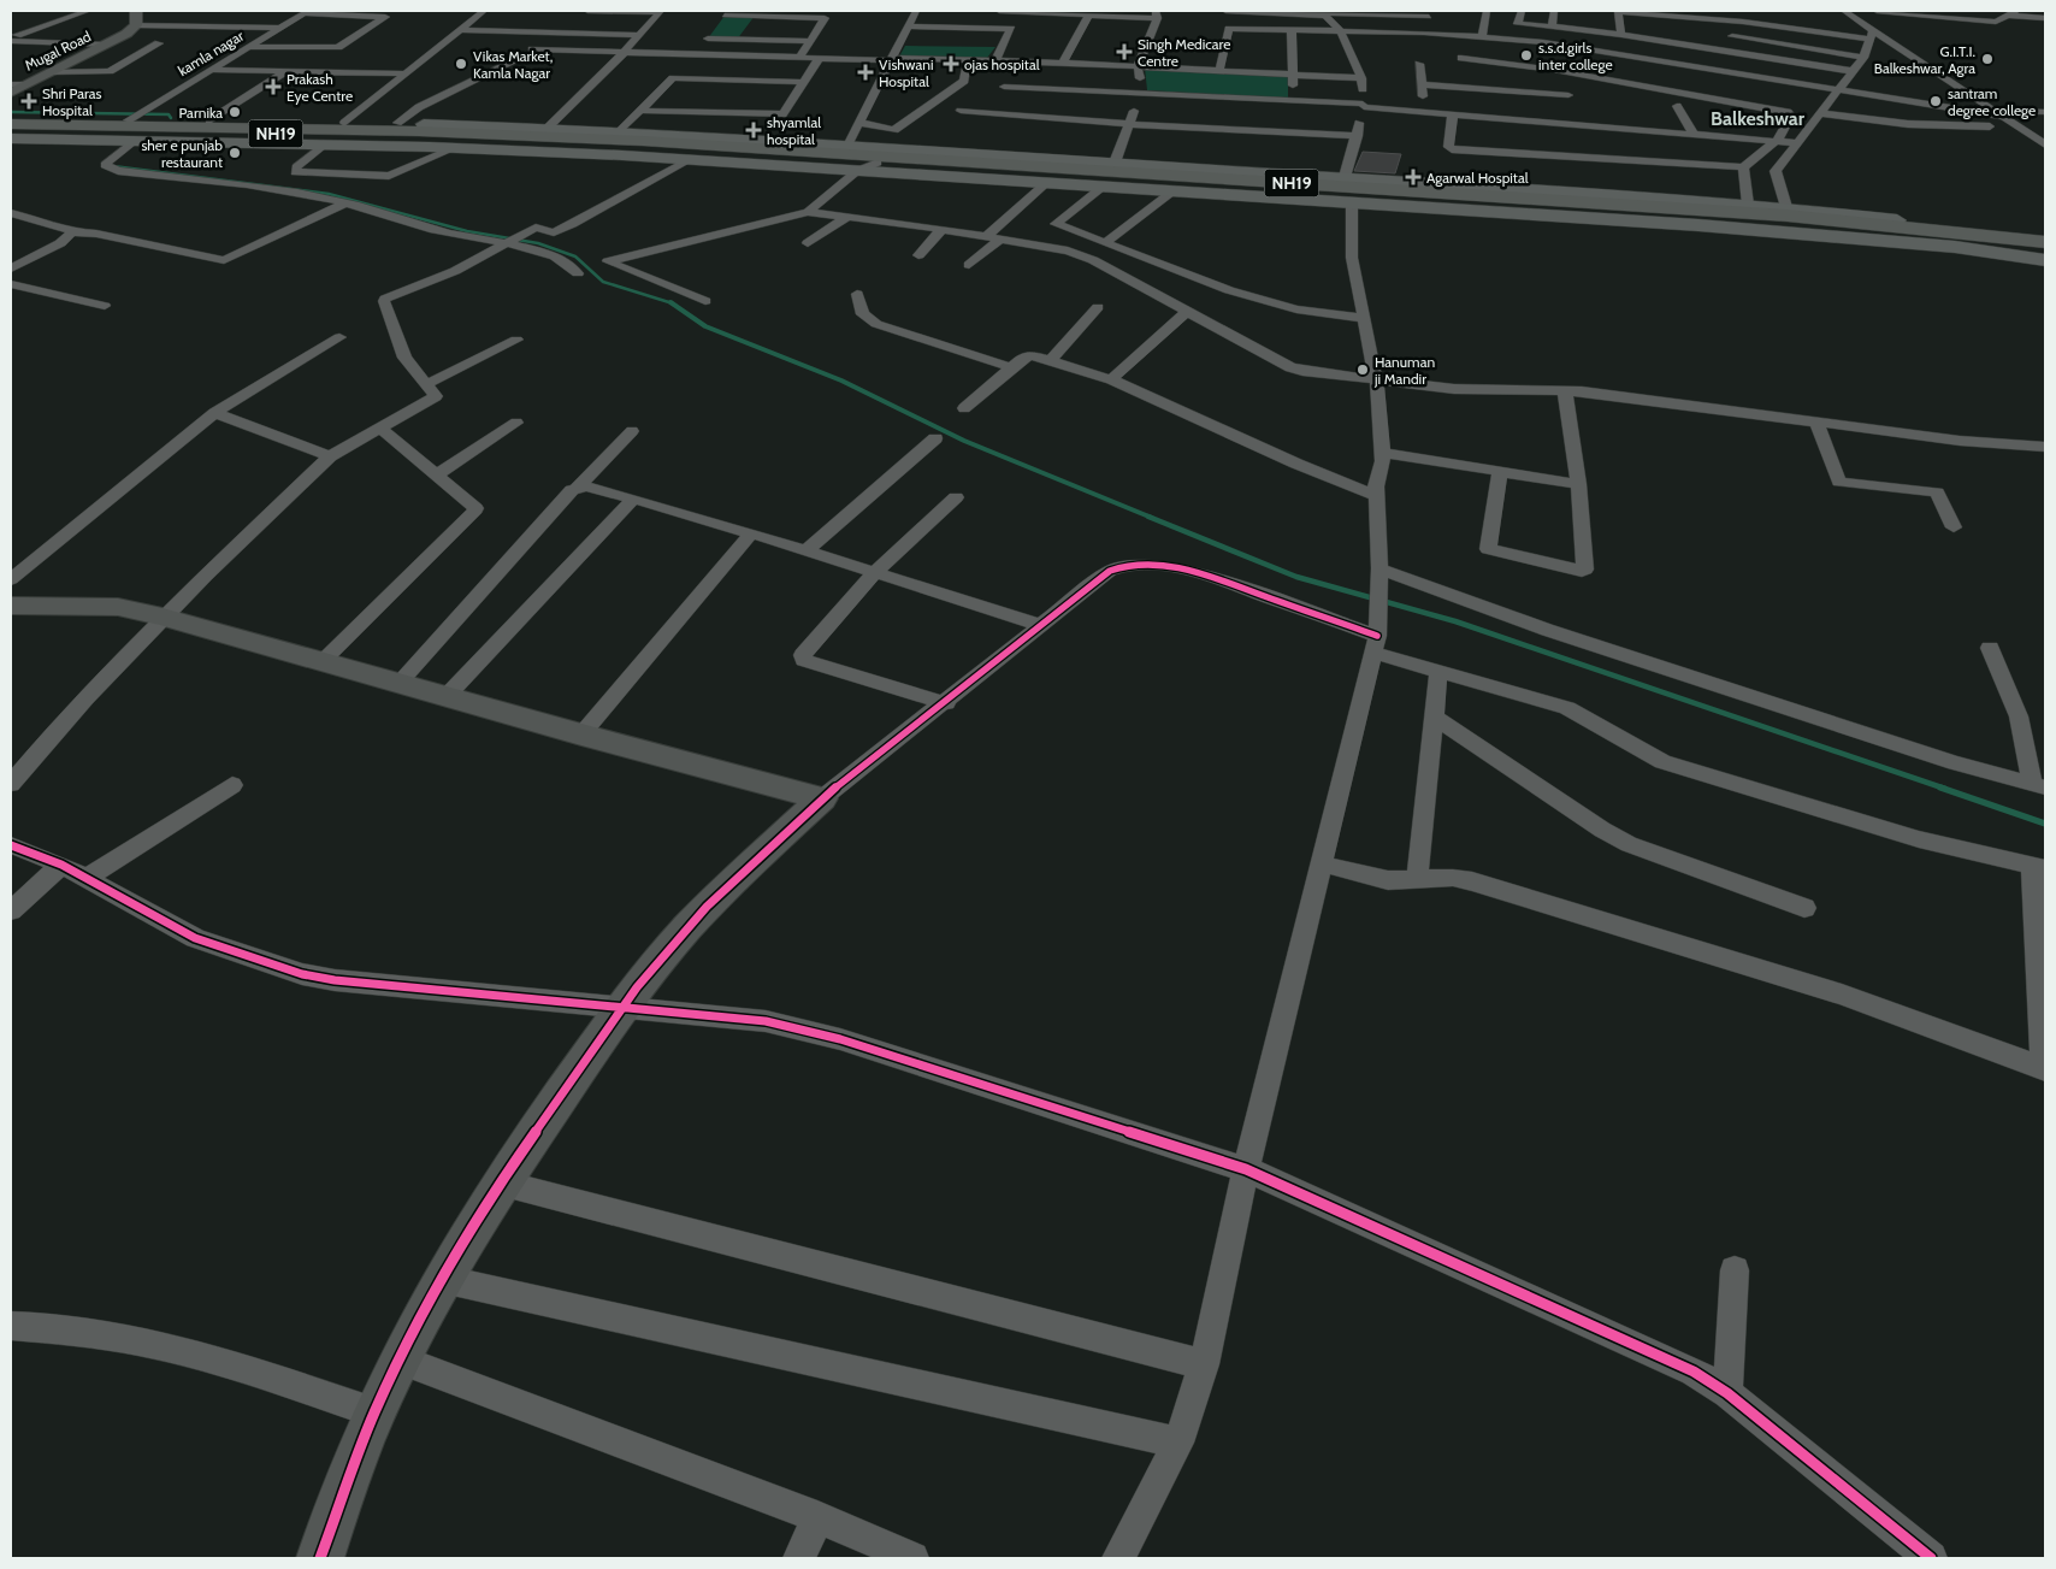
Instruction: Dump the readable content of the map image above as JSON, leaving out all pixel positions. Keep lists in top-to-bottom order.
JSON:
{
  "streets": {
    "highway": ["NH19"],
    "street": ["Mugal Road", "kamla nagar"]
  },
  "districts": ["Balkeshwar"],
  "places": {
    "health": [
      "Singh Medicare Centre",
      "ojas hospital",
      "Vishwani Hospital",
      "Prakash Eye Centre",
      "Shri Paras Hospital",
      "shyamlal hospital",
      "Agarwal Hospital"
    ],
    "other": [
      "s.s.d.girls inter college",
      "G.I.T.I. Balkeshwar, Agra",
      "Vikas Market, Kamla Nagar",
      "santram degree college",
      "Parnika",
      "sher e punjab restaurant",
      "Hanuman ji Mandir"
    ]
  }
}
